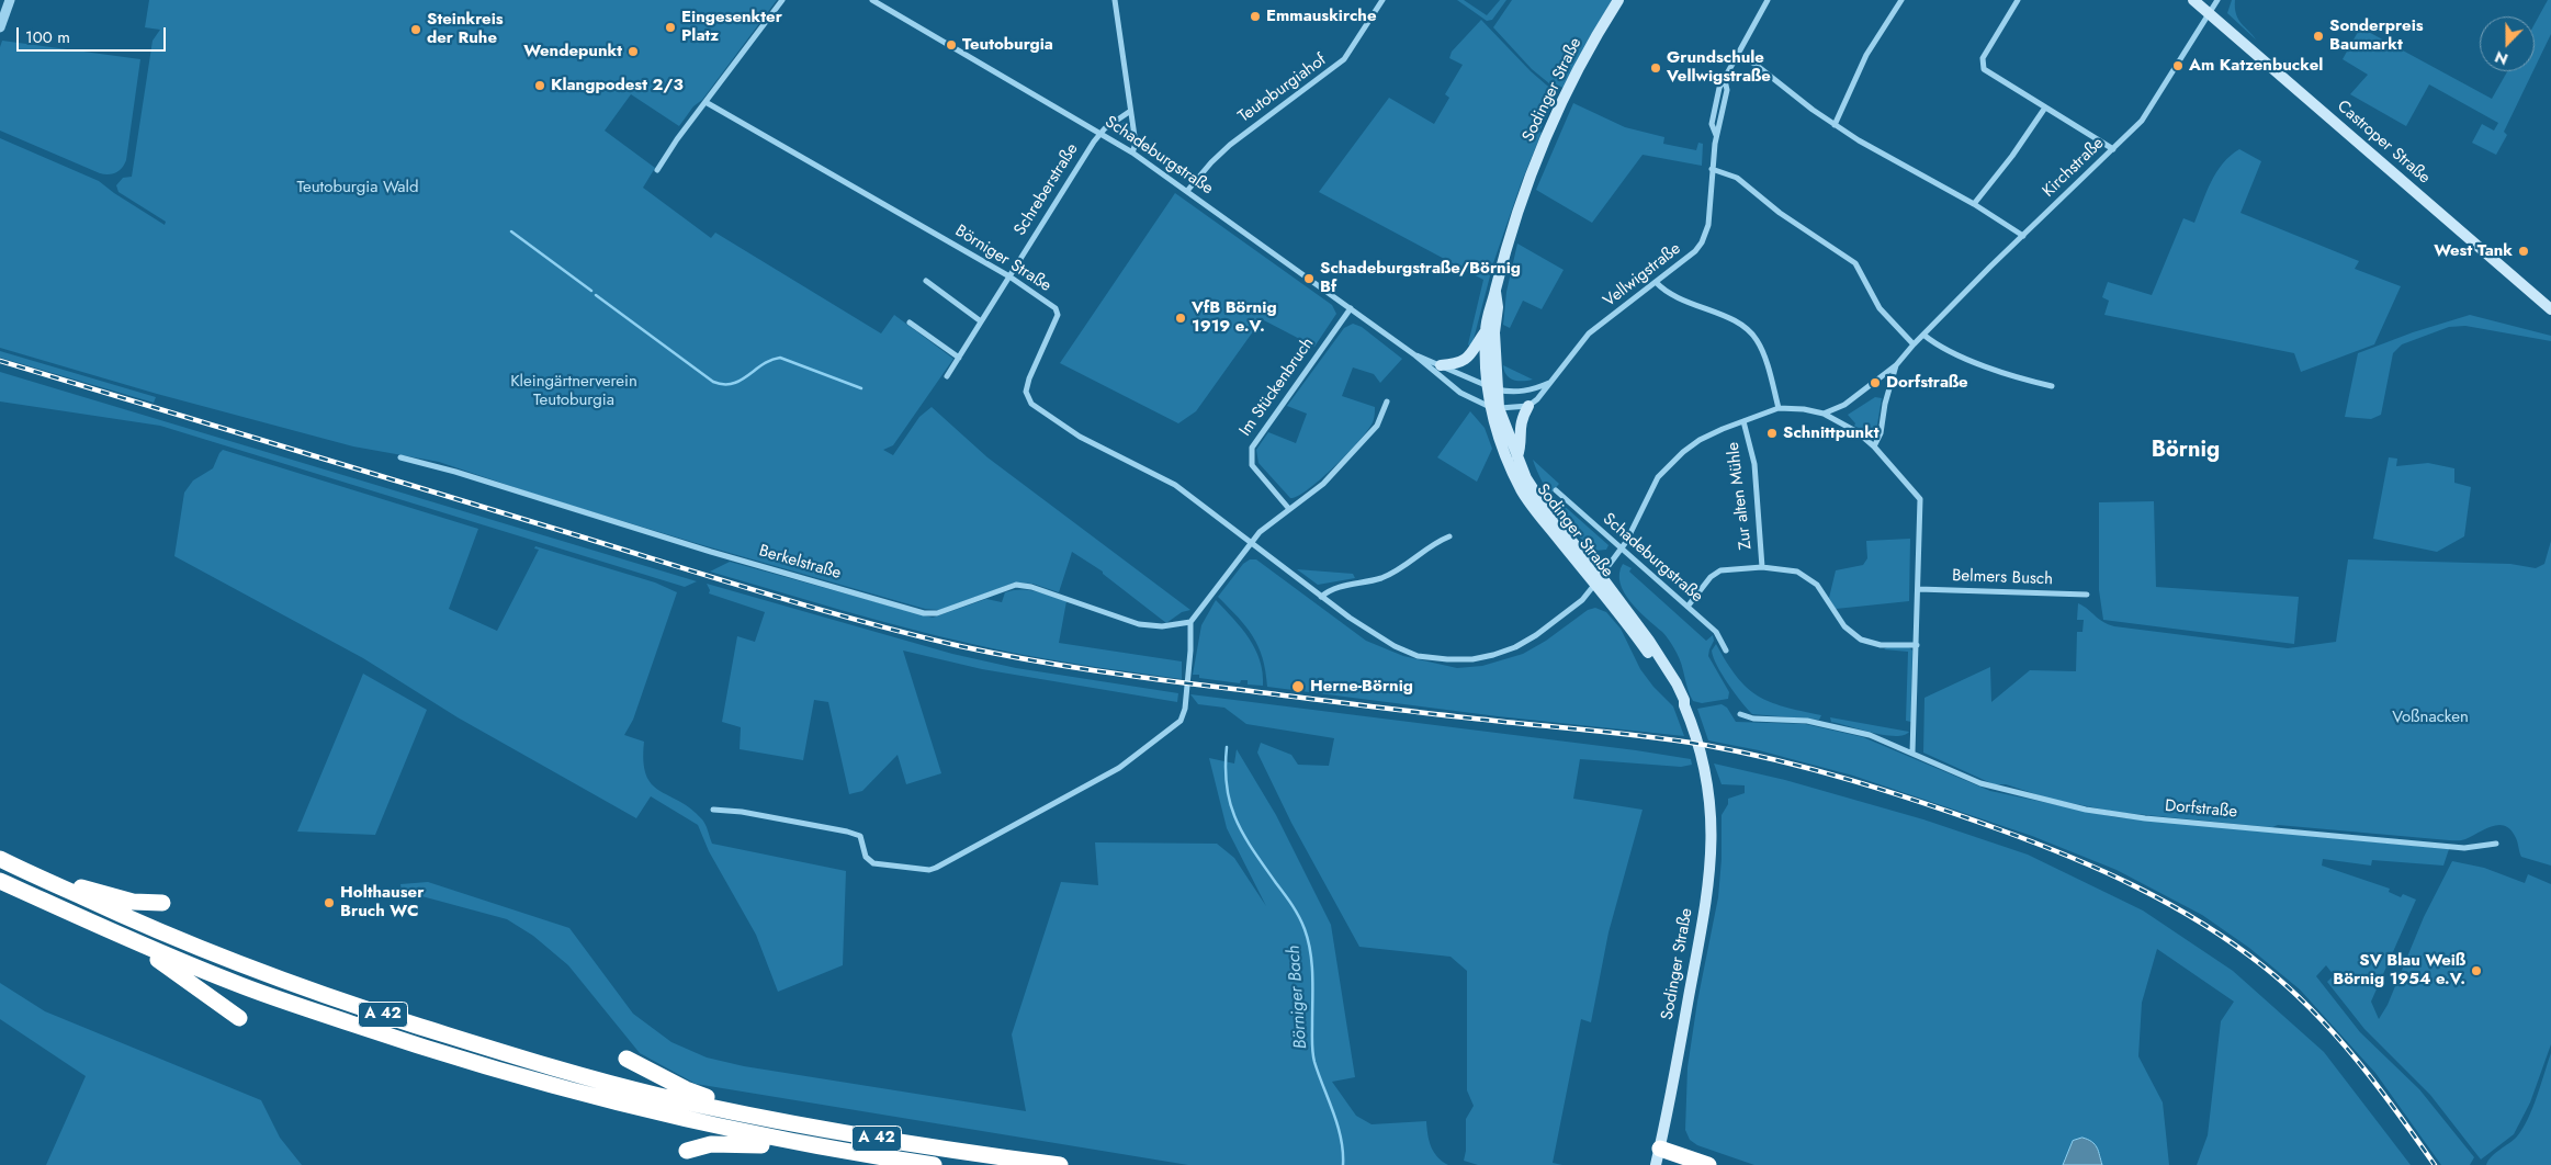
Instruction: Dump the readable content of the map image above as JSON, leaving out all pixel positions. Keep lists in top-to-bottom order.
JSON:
{
  "streets": {
    "highway": ["A 42"],
    "main road": ["Sodinger Straße", "Castroper Straße"],
    "street": [
      "Teutoburgiahof",
      "Schadeburgstraße",
      "Kirchstraße",
      "Schreberstraße",
      "Börniger Straße",
      "Vellwigstraße",
      "Im Stückenbruch",
      "Zur alten Mühle",
      "Berkelstraße",
      "Belmers Busch",
      "Dorfstraße"
    ]
  },
  "crossings": [
    ["Teutoburgiahof", "Schadeburgstraße"],
    ["Sodinger Straße", "Schadeburgstraße"],
    ["Castroper Straße", "Kirchstraße"],
    ["Schadeburgstraße", "Schreberstraße"],
    ["Schadeburgstraße", "Im Stückenbruch"],
    ["Schreberstraße", "Börniger Straße"]
  ],
  "districts": ["Börnig"],
  "water": ["Börniger Bach"],
  "parks": ["Teutoburgia Wald", "Kleingärtnerverein Teutoburgia", "Voßnacken"],
  "places": [
    "Emmauskirche",
    "Eingesenkter Platz",
    "Steinkreis der Ruhe",
    "Sonderpreis Baumarkt",
    "Teutoburgia",
    "Wendepunkt",
    "Am Katzenbuckel",
    "Grundschule Vellwigstraße",
    "Klangpodest 2/3",
    "West Tank",
    "Schadeburgstraße/Börnig Bf",
    "VfB Börnig 1919 e.V.",
    "Dorfstraße",
    "Schnittpunkt",
    "Herne-Börnig",
    "Holthauser Bruch WC",
    "SV Blau Weiß Börnig 1954 e.V."
  ],
  "scale_bar": "100 m",
  "north": "bottom"
}
